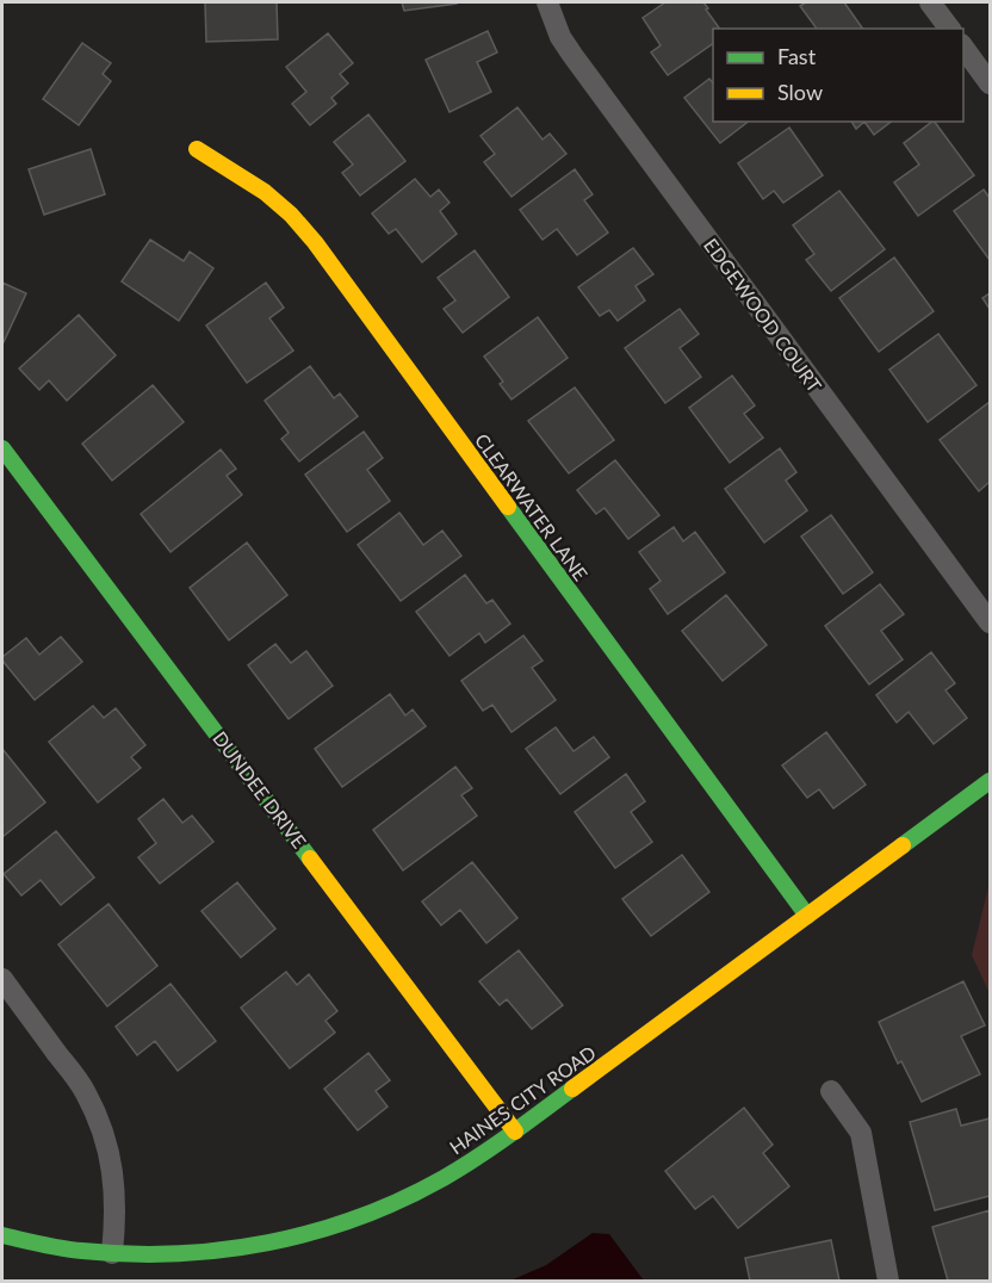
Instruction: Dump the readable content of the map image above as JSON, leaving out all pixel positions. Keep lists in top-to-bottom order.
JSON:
{
  "streets": {
    "street": [
      "EDGEWOOD COURT",
      "CLEARWATER LANE",
      "DUNDEE DRIVE",
      "HAINES CITY ROAD"
    ]
  },
  "crossings": [
    ["CLEARWATER LANE", "HAINES CITY ROAD"],
    ["DUNDEE DRIVE", "HAINES CITY ROAD"]
  ],
  "legend": ["Fast", "Slow"]
}
